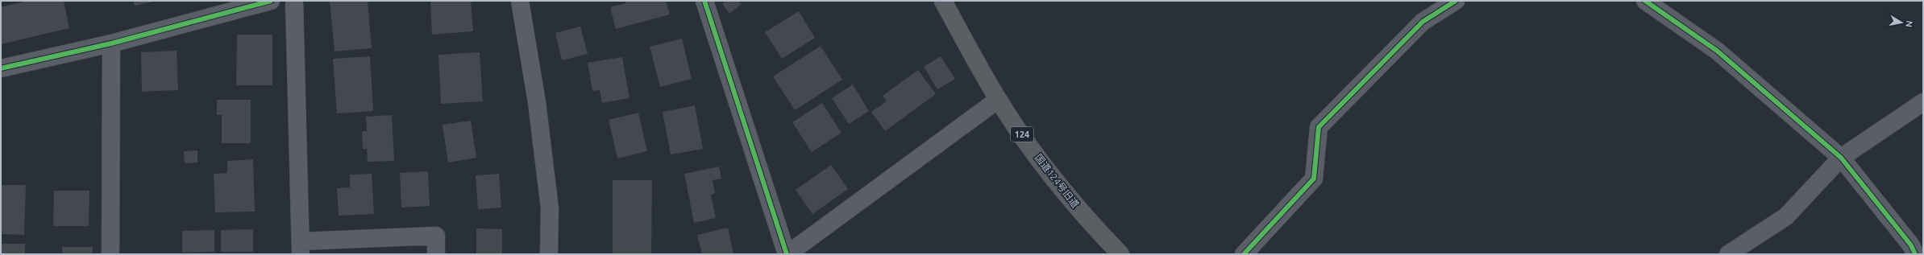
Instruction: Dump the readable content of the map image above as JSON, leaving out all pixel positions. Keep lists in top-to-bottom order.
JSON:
{
  "streets": {
    "highway": ["124", "国道124号旧道"]
  },
  "north": "right"
}
